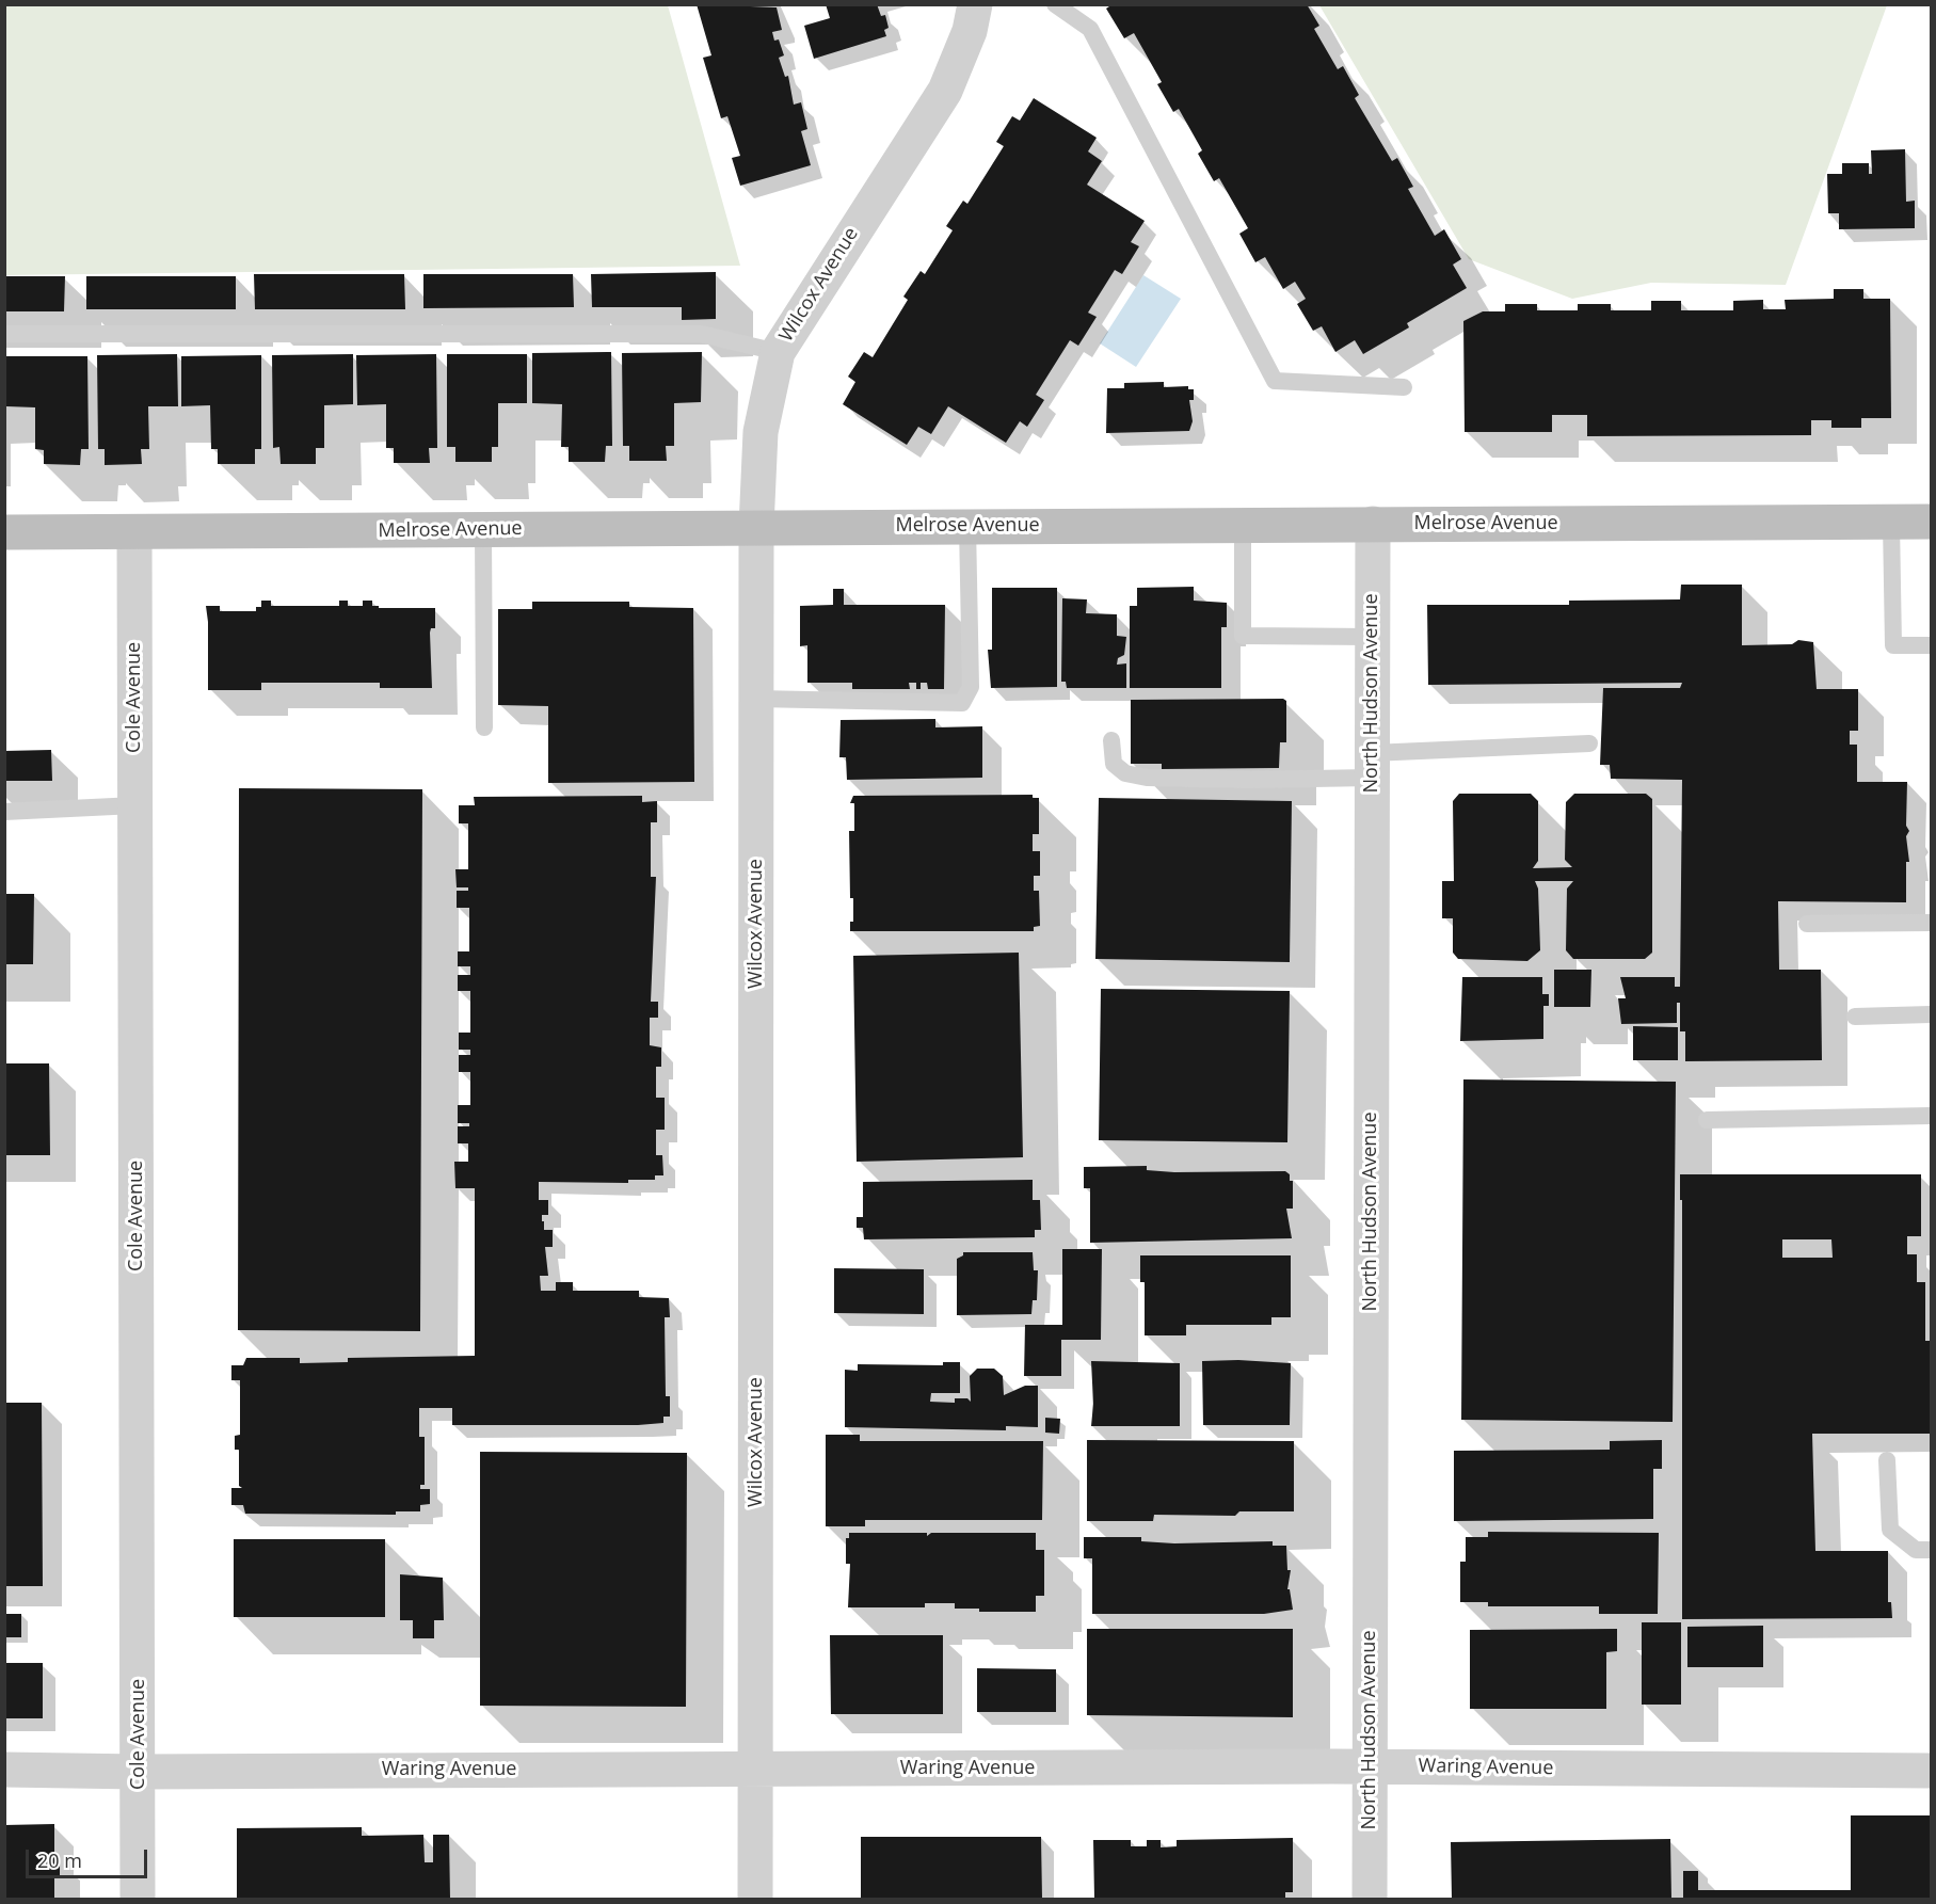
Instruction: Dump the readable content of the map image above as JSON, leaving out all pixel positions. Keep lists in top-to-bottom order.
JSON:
{
  "streets": {
    "main road": ["Melrose Avenue"],
    "street": [
      "Wilcox Avenue",
      "North Hudson Avenue",
      "Cole Avenue",
      "Waring Avenue"
    ]
  },
  "crossings": [
    ["Wilcox Avenue", "Melrose Avenue"],
    ["Wilcox Avenue", "Waring Avenue"],
    ["Melrose Avenue", "North Hudson Avenue"],
    ["Melrose Avenue", "Cole Avenue"],
    ["North Hudson Avenue", "Waring Avenue"],
    ["Cole Avenue", "Waring Avenue"]
  ],
  "scale_bar": "20 m"
}
